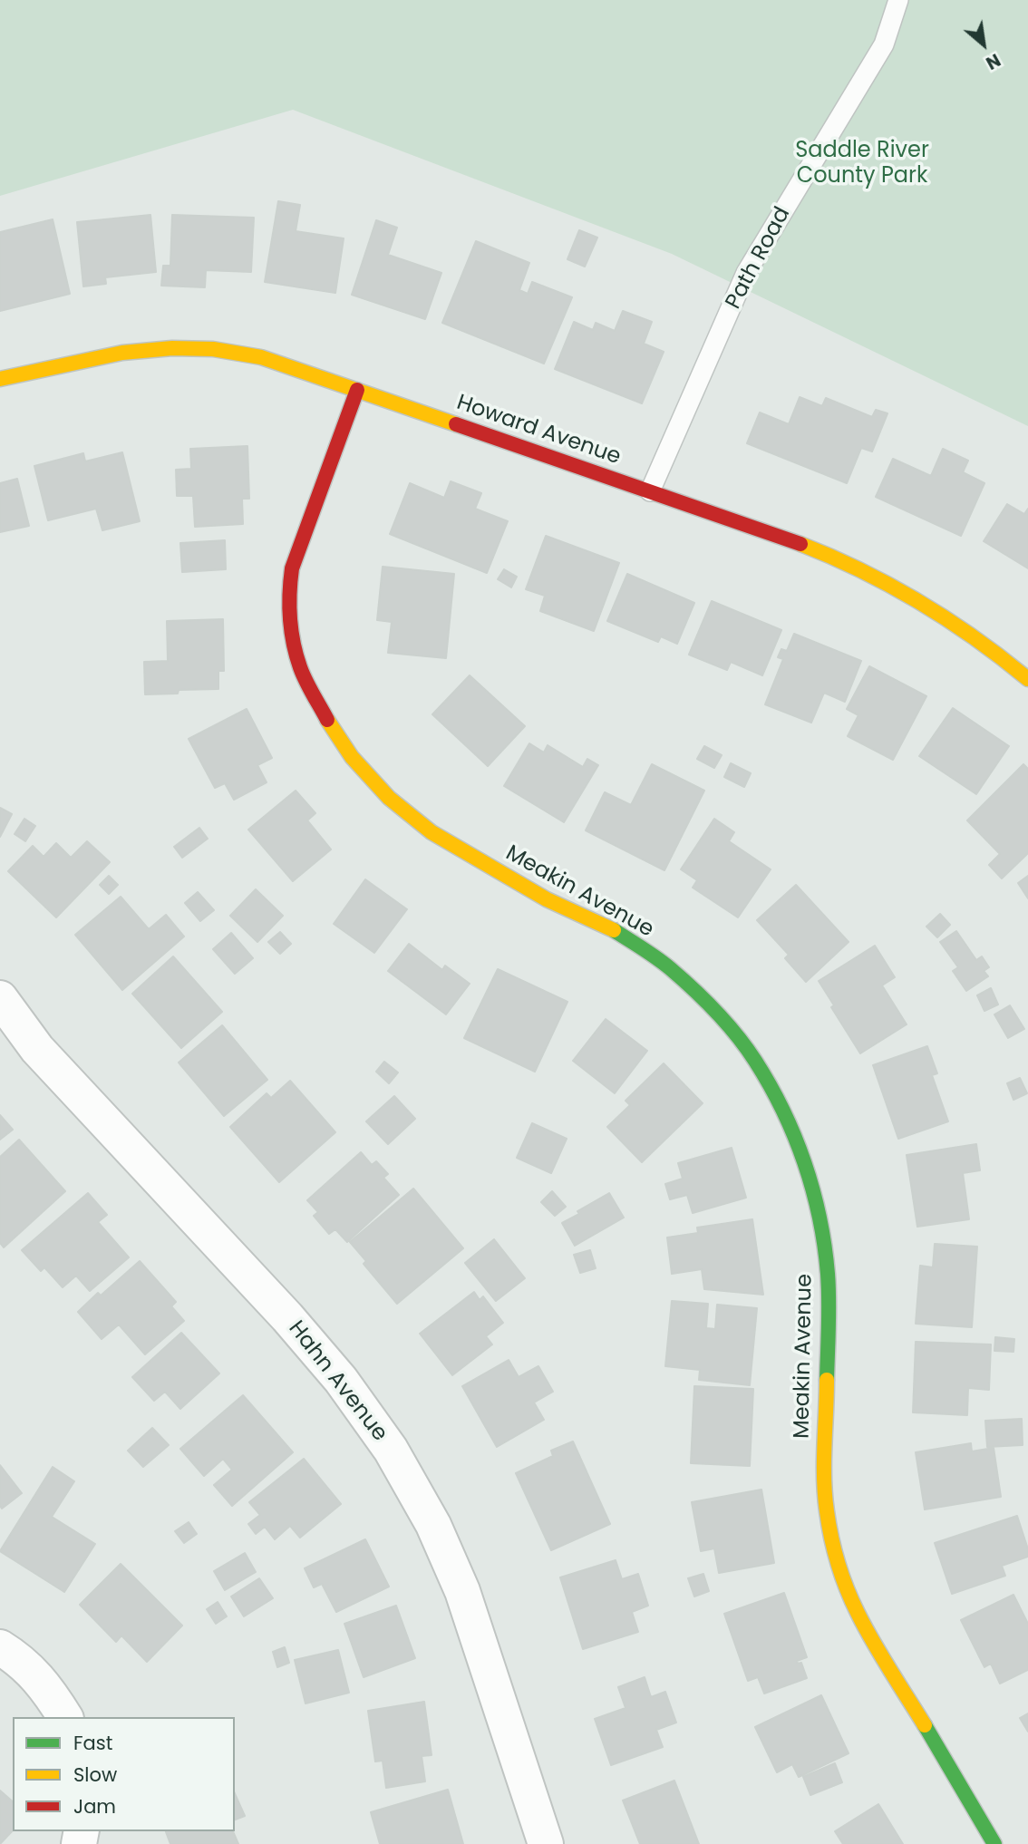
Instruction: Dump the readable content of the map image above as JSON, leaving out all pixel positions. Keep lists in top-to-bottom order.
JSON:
{
  "streets": {
    "street": ["Howard Avenue", "Meakin Avenue", "Hahn Avenue"],
    "lane": ["Path Road"]
  },
  "crossings": [
    ["Path Road", "Howard Avenue"],
    ["Howard Avenue", "Meakin Avenue"]
  ],
  "parks": ["Saddle River County Park"],
  "legend": ["Fast", "Slow", "Jam"],
  "north": "bottom right"
}
